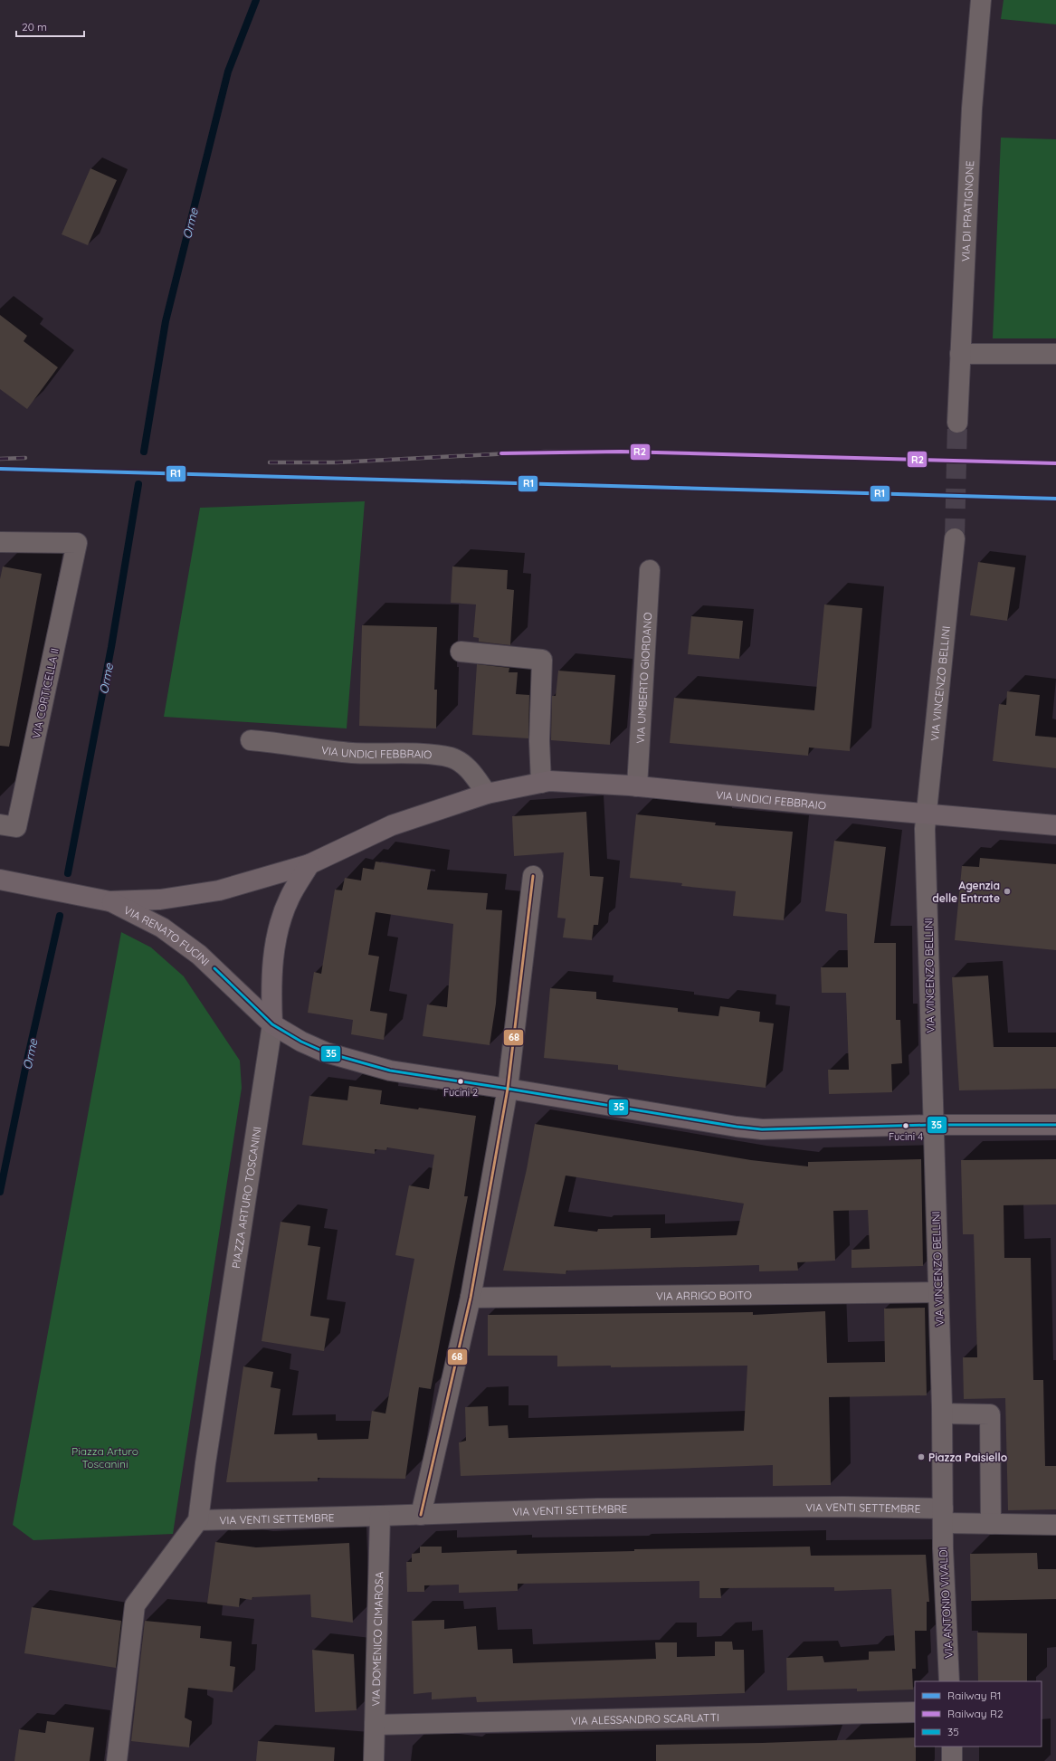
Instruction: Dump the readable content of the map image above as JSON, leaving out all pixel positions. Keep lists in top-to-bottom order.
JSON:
{
  "streets": {
    "main road": ["VIA UNDICI FEBBRAIO", "VIA RENATO FUCINI"],
    "street": [
      "VIA DI PRATIGNONE",
      "VIA UMBERTO GIORDANO",
      "VIA VINCENZO BELLINI",
      "VIA CORTICELLA II",
      "PIAZZA ARTURO TOSCANINI",
      "VIA ARRIGO BOITO",
      "VIA VENTI SETTEMBRE",
      "VIA ANTONIO VIVALDI",
      "VIA DOMENICO CIMAROSA",
      "VIA ALESSANDRO SCARLATTI"
    ]
  },
  "crossings": [
    ["VIA UMBERTO GIORDANO", "VIA UNDICI FEBBRAIO"],
    ["VIA VINCENZO BELLINI", "VIA UNDICI FEBBRAIO"],
    ["VIA VINCENZO BELLINI", "VIA RENATO FUCINI"],
    ["VIA VINCENZO BELLINI", "VIA ARRIGO BOITO"],
    ["VIA VINCENZO BELLINI", "VIA VENTI SETTEMBRE"],
    ["VIA VINCENZO BELLINI", "VIA ANTONIO VIVALDI"],
    ["VIA UNDICI FEBBRAIO", "VIA RENATO FUCINI"],
    ["VIA RENATO FUCINI", "PIAZZA ARTURO TOSCANINI"],
    ["PIAZZA ARTURO TOSCANINI", "VIA VENTI SETTEMBRE"],
    ["VIA VENTI SETTEMBRE", "VIA ANTONIO VIVALDI"],
    ["VIA VENTI SETTEMBRE", "VIA DOMENICO CIMAROSA"],
    ["VIA DOMENICO CIMAROSA", "VIA ALESSANDRO SCARLATTI"]
  ],
  "water": ["Orme"],
  "parks": ["Piazza Arturo Toscanini"],
  "places": [
    "Agenzia delle Entrate",
    "Fucini 2",
    "Fucini 4",
    "Piazza Paisiello"
  ],
  "lines": [
    "rail line R2",
    "rail line R1",
    "transit line 68",
    "transit line 35"
  ],
  "legend": ["Railway R1", "Railway R2", "35"],
  "scale_bar": "20 m"
}
